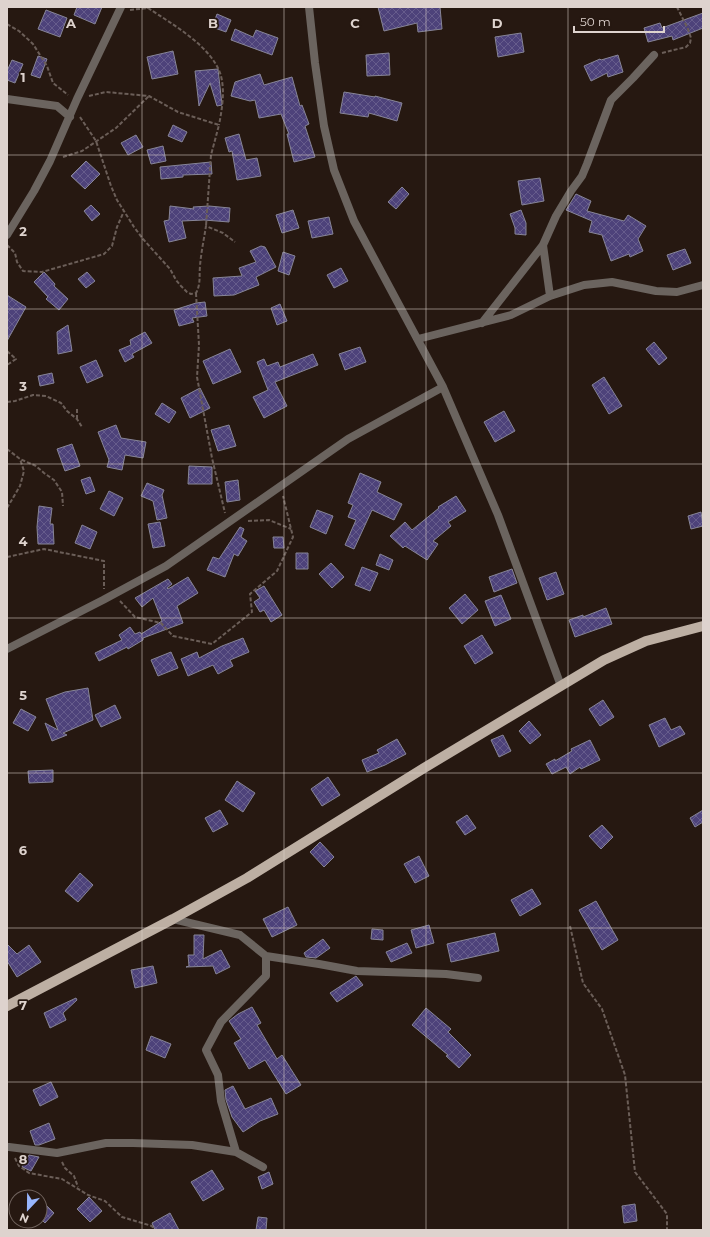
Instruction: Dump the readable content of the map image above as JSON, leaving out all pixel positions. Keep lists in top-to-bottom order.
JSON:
{
  "scale_bar": "50 m",
  "north": "bottom",
  "grid": {
    "columns": [
      "A",
      "B",
      "C",
      "D"
    ],
    "rows": [
      "1",
      "2",
      "3",
      "4",
      "5",
      "6",
      "7",
      "8"
    ]
  }
}
